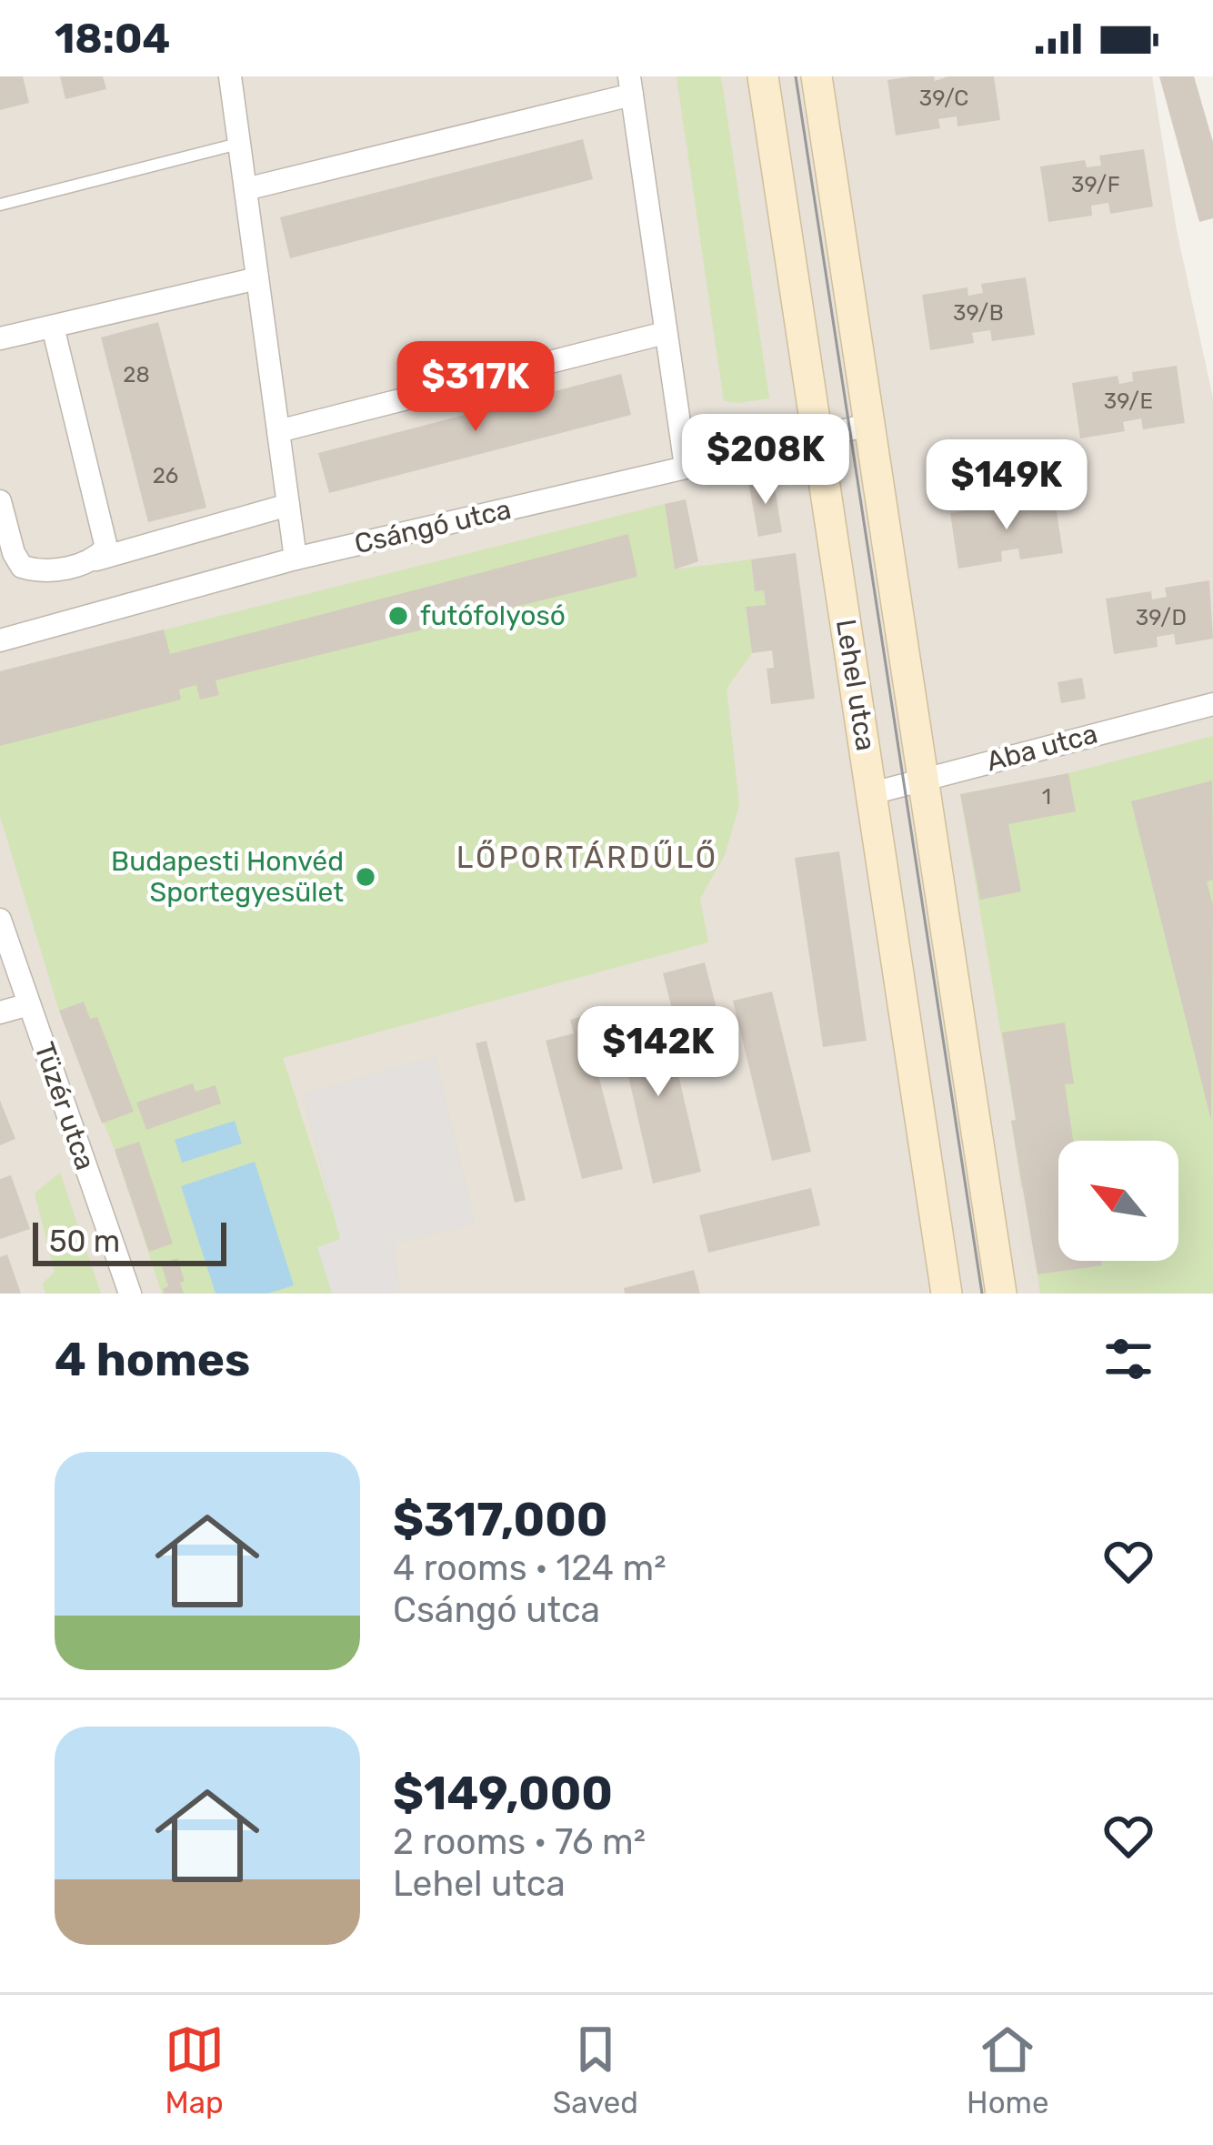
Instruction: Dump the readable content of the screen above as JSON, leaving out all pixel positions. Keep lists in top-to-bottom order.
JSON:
{
  "streets": {
    "main road": ["Lehel utca"],
    "street": ["Csángó utca", "Aba utca", "Tüzér utca"]
  },
  "crossings": [
    ["Csángó utca", "Lehel utca"],
    ["Lehel utca", "Aba utca"]
  ],
  "districts": ["LŐPORTÁRDŰLŐ"],
  "places": ["futófolyosó", "Budapesti Honvéd Sportegyesület"],
  "house_numbers": [
    "39/C",
    "39/F",
    "39/B",
    "28",
    "39/E",
    "26",
    "39/D",
    "1"
  ],
  "scale_bar": "50 m",
  "north": "top left",
  "page": {
    "status": "18:04",
    "price": [
      "$317K",
      "$208K",
      "$149K",
      "$142K"
    ],
    "scale": "50 m",
    "heading": "4 homes",
    "list": [
      {
        "name": "$317,000",
        "note": "4 rooms · 124 m² · Csángó utca"
      },
      {
        "name": "$149,000",
        "note": "2 rooms · 76 m² · Lehel utca"
      }
    ],
    "tabs": ["Map", "Saved", "Home"]
  }
}
